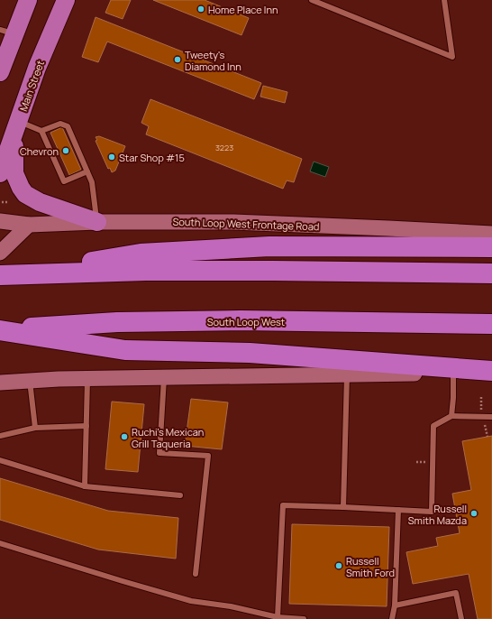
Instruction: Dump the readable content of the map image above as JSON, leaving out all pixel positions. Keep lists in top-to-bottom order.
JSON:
{
  "streets": {
    "highway": ["Main Street", "South Loop West"],
    "main road": ["South Loop West Frontage Road"]
  },
  "places": [
    "Home Place Inn",
    "Tweety's Diamond Inn",
    "Chevron",
    "Star Shop #15",
    "Ruchi's Mexican Grill Taqueria",
    "Russell Smith Mazda",
    "Russell Smith Ford"
  ],
  "house_numbers": ["3223"]
}
